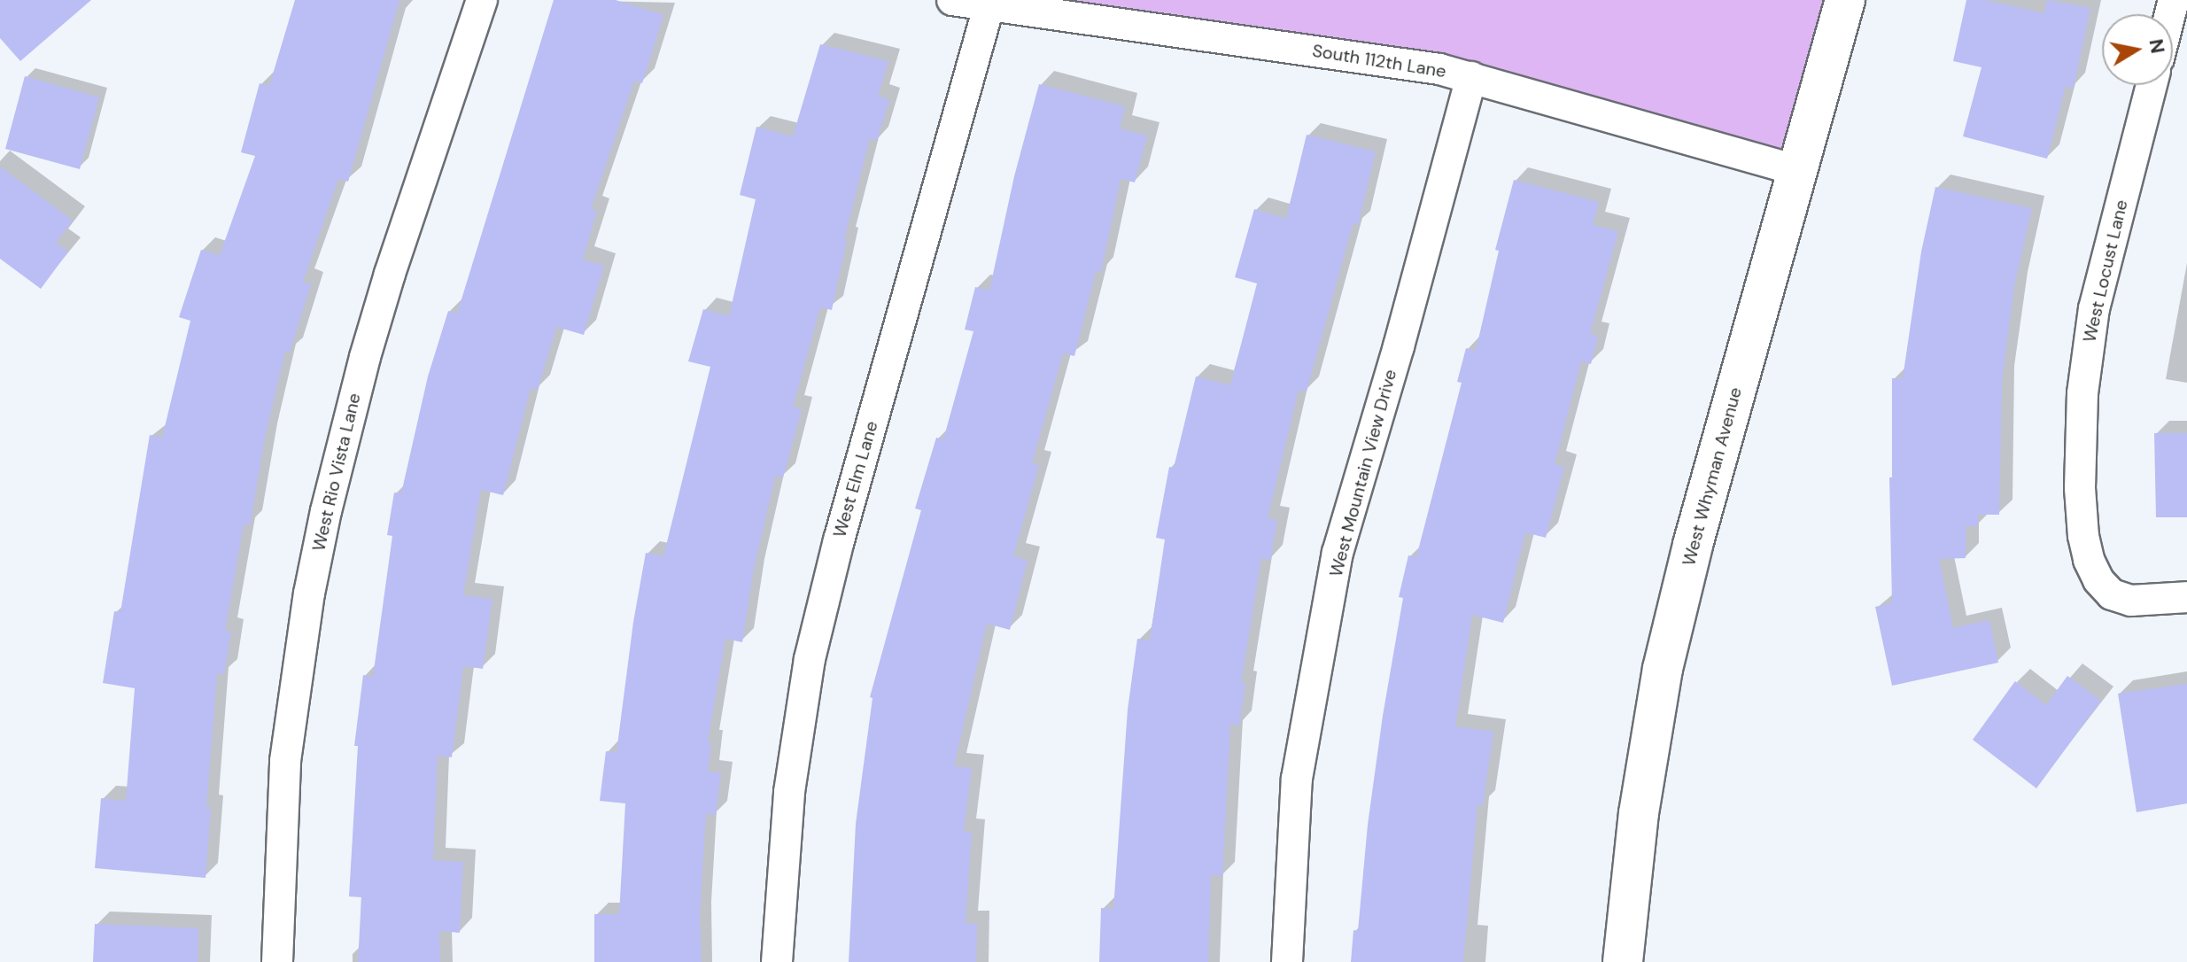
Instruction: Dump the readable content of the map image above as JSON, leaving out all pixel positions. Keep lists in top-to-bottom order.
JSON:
{
  "streets": {
    "street": [
      "South 112th Lane",
      "West Locust Lane",
      "West Rio Vista Lane",
      "West Mountain View Drive",
      "West Whyman Avenue",
      "West Elm Lane"
    ]
  },
  "crossings": [
    ["South 112th Lane", "West Mountain View Drive"],
    ["South 112th Lane", "West Whyman Avenue"],
    ["South 112th Lane", "West Elm Lane"]
  ],
  "north": "right"
}
